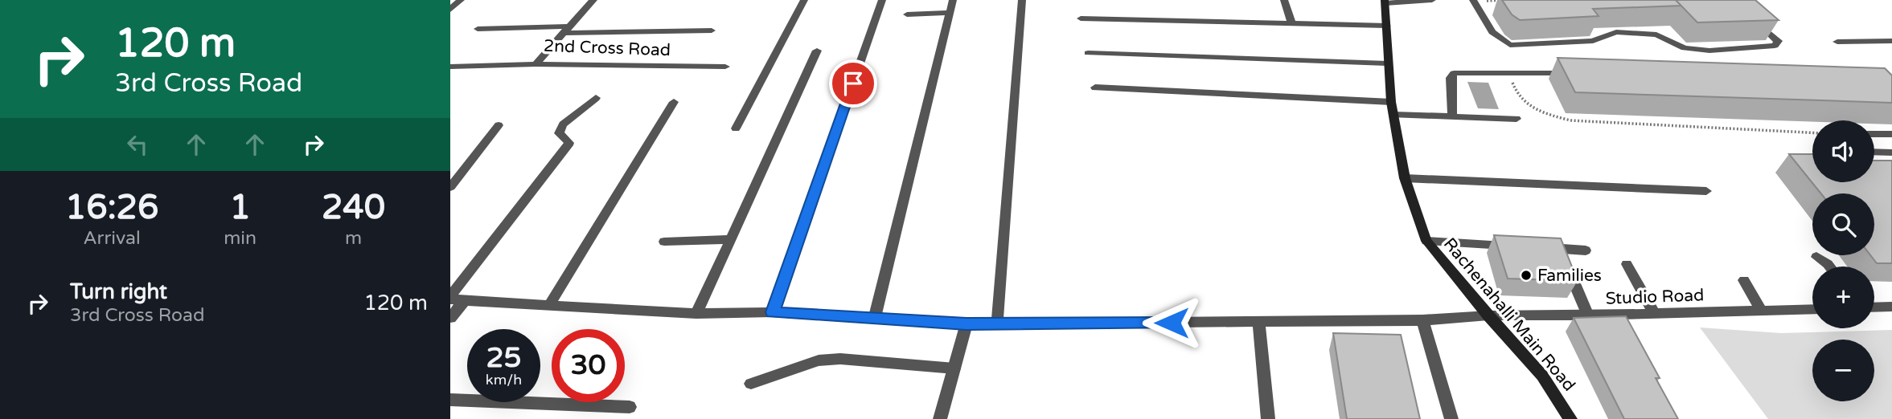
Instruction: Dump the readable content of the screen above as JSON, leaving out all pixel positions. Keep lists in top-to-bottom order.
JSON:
{
  "streets": {
    "street": ["2nd Cross Road", "Studio Road", "Rachenahalli Main Road"]
  },
  "crossings": [
    ["Studio Road", "Rachenahalli Main Road"]
  ],
  "places": ["Families"],
  "page": {
    "turn": ["120 m", "3rd Cross Road"],
    "map_buttons": ["+", "−"],
    "eta": [
      "16:26",
      "Arrival",
      "1",
      "min",
      "240",
      "m"
    ],
    "list": [
      {
        "name": "Turn right",
        "note": "3rd Cross Road",
        "value": "120 m"
      }
    ],
    "speed": "25 km/h",
    "limit": "30"
  }
}
